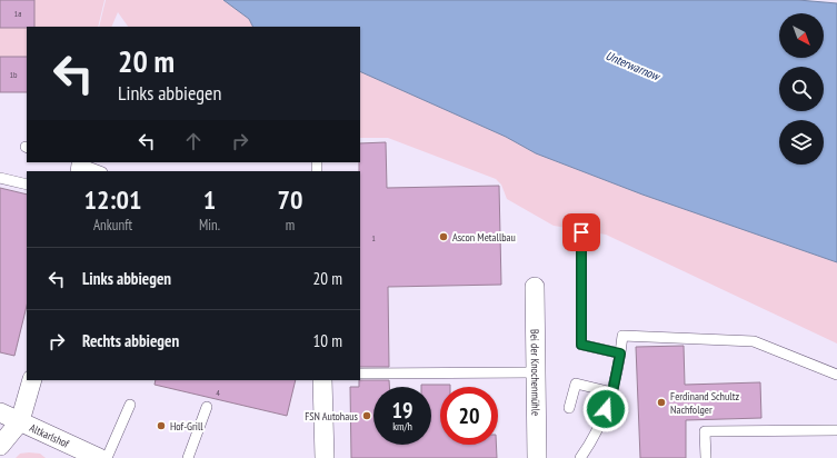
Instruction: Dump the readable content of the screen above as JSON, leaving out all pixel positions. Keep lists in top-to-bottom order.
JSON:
{
  "streets": {
    "street": ["Bei der Knochenmühle", "Altkarlshof"]
  },
  "water": ["Unterwarnow"],
  "places": [
    "Ascon Metallbau",
    "Ferdinand Schultz Nachfolger",
    "FSN Autohaus",
    "Hof-Grill"
  ],
  "house_numbers": [
    "1a",
    "1b",
    "1",
    "4"
  ],
  "north": "bottom right",
  "page": {
    "turn": ["20 m", "Links abbiegen"],
    "eta": [
      "12:01",
      "Ankunft",
      "1",
      "Min.",
      "70",
      "m"
    ],
    "list": [
      {
        "name": "Links abbiegen",
        "value": "20 m"
      },
      {
        "name": "Rechts abbiegen",
        "value": "10 m"
      }
    ],
    "speed": "19 km/h",
    "limit": "20"
  }
}
